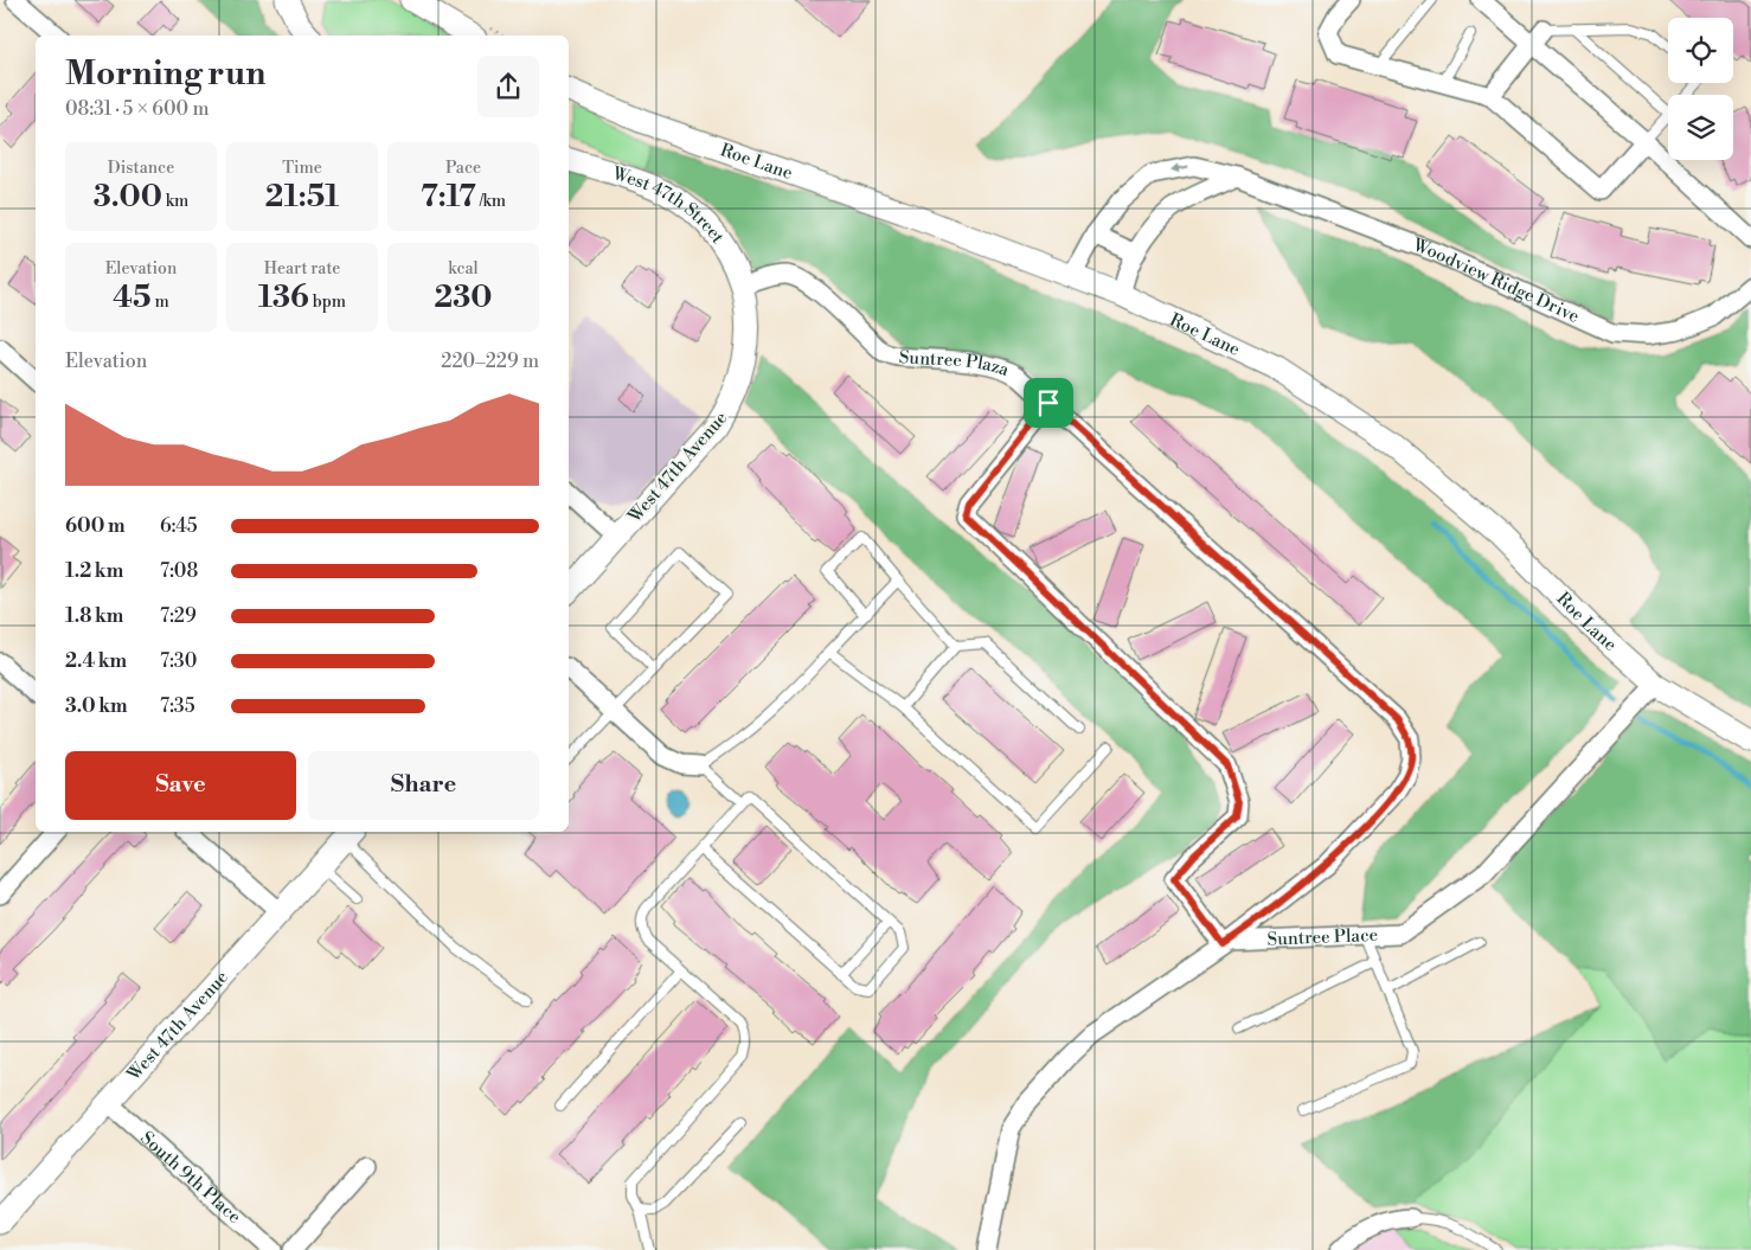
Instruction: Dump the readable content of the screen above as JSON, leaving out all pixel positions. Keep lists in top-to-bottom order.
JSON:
{
  "streets": {
    "street": [
      "Roe Lane",
      "West 47th Street",
      "Woodview Ridge Drive",
      "Suntree Plaza",
      "West 47th Avenue",
      "Suntree Place",
      "South 9th Place"
    ]
  },
  "crossings": [
    ["Roe Lane", "Woodview Ridge Drive"],
    ["Roe Lane", "Suntree Place"],
    ["West 47th Street", "Suntree Plaza"],
    ["West 47th Street", "West 47th Avenue"],
    ["Suntree Plaza", "West 47th Avenue"],
    ["Suntree Plaza", "Suntree Place"],
    ["West 47th Avenue", "South 9th Place"]
  ],
  "page": {
    "heading": ["Morning run", "08:31 · 5 × 600 m"],
    "stats": [
      ["Distance", "3.00 km"],
      ["Time", "21:51"],
      ["Pace", "7:17 /km"],
      ["Elevation", "45 m"],
      ["Heart rate", "136 bpm"],
      ["kcal", "230"]
    ],
    "chart": ["Elevation", "220–229 m"],
    "list": [
      {
        "name": "600 m",
        "note": "6:45"
      },
      {
        "name": "1.2 km",
        "note": "7:08"
      },
      {
        "name": "1.8 km",
        "note": "7:29"
      },
      {
        "name": "2.4 km",
        "note": "7:30"
      },
      {
        "name": "3.0 km",
        "note": "7:35"
      }
    ],
    "buttons": ["Save", "Share"]
  }
}
